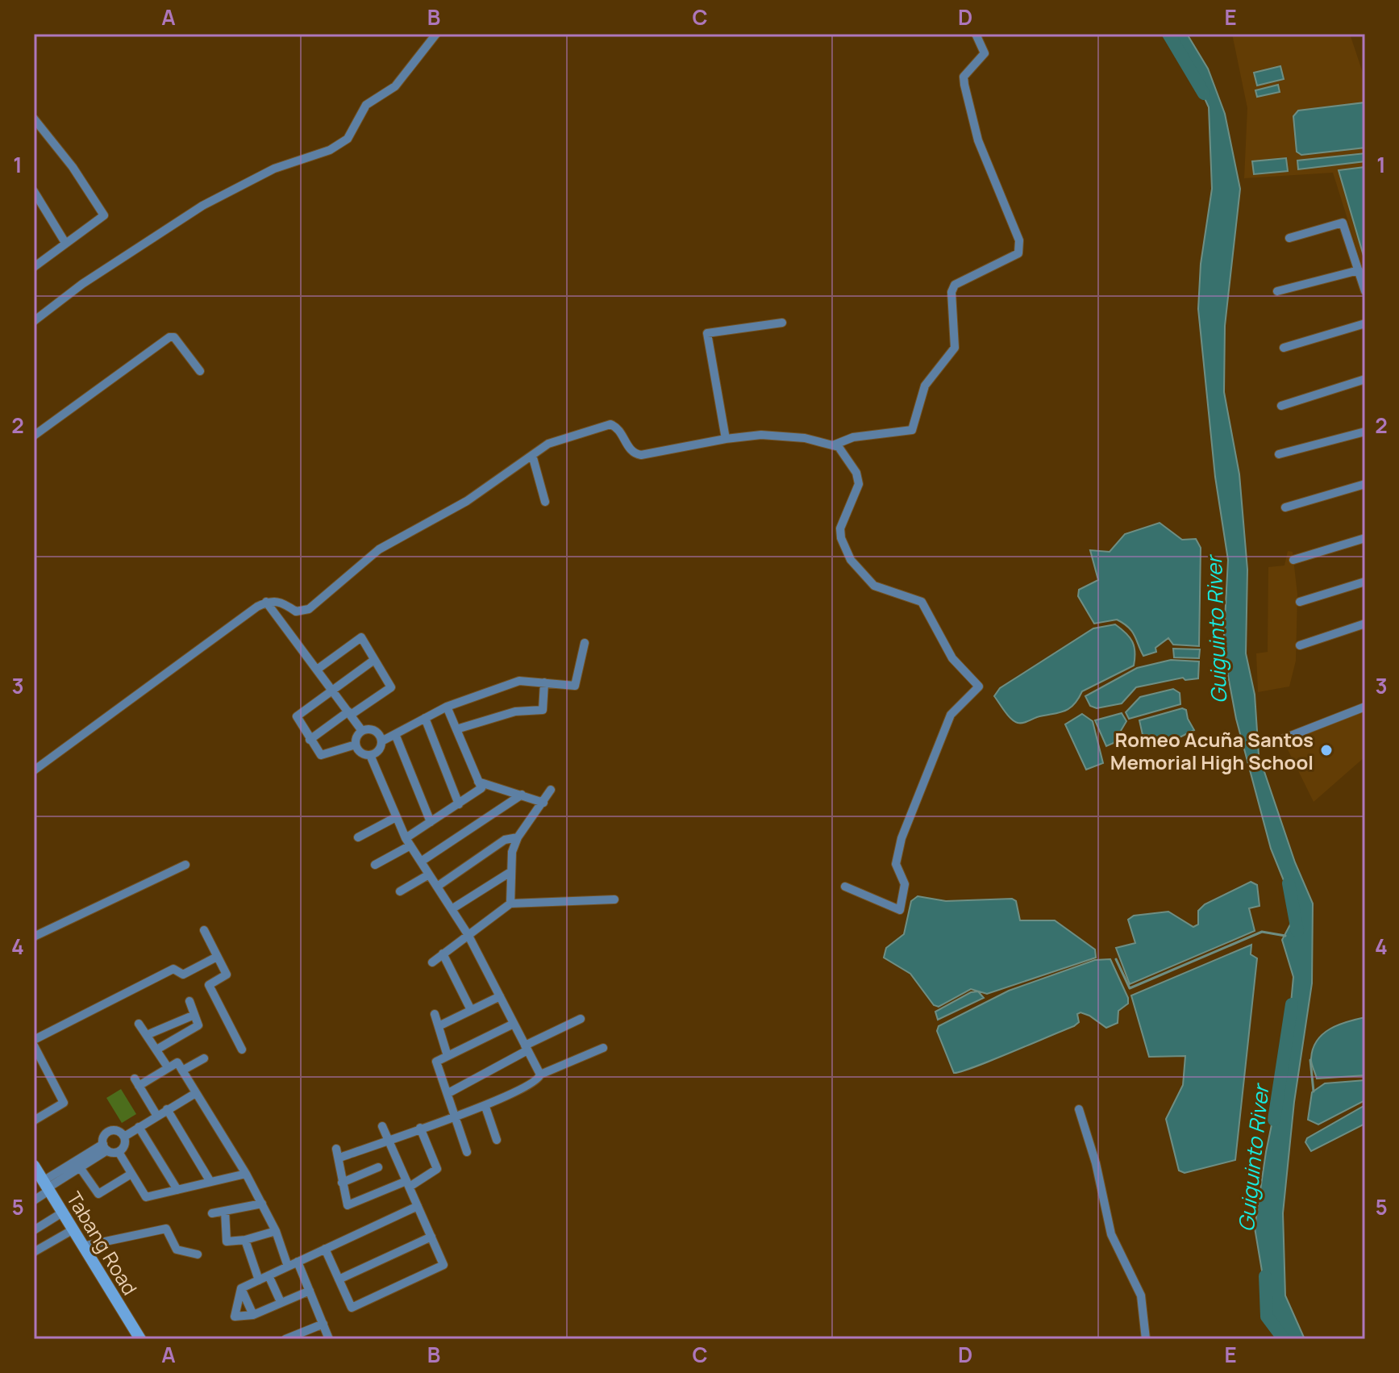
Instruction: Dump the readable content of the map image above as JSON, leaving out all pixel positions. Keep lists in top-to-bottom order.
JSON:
{
  "streets": {
    "main road": ["Tabang Road"]
  },
  "water": ["Guiguinto River"],
  "places": ["Romeo Acuña Santos Memorial High School"],
  "grid": {
    "columns": [
      "A",
      "B",
      "C",
      "D",
      "E"
    ],
    "rows": [
      "1",
      "2",
      "3",
      "4",
      "5"
    ]
  }
}
